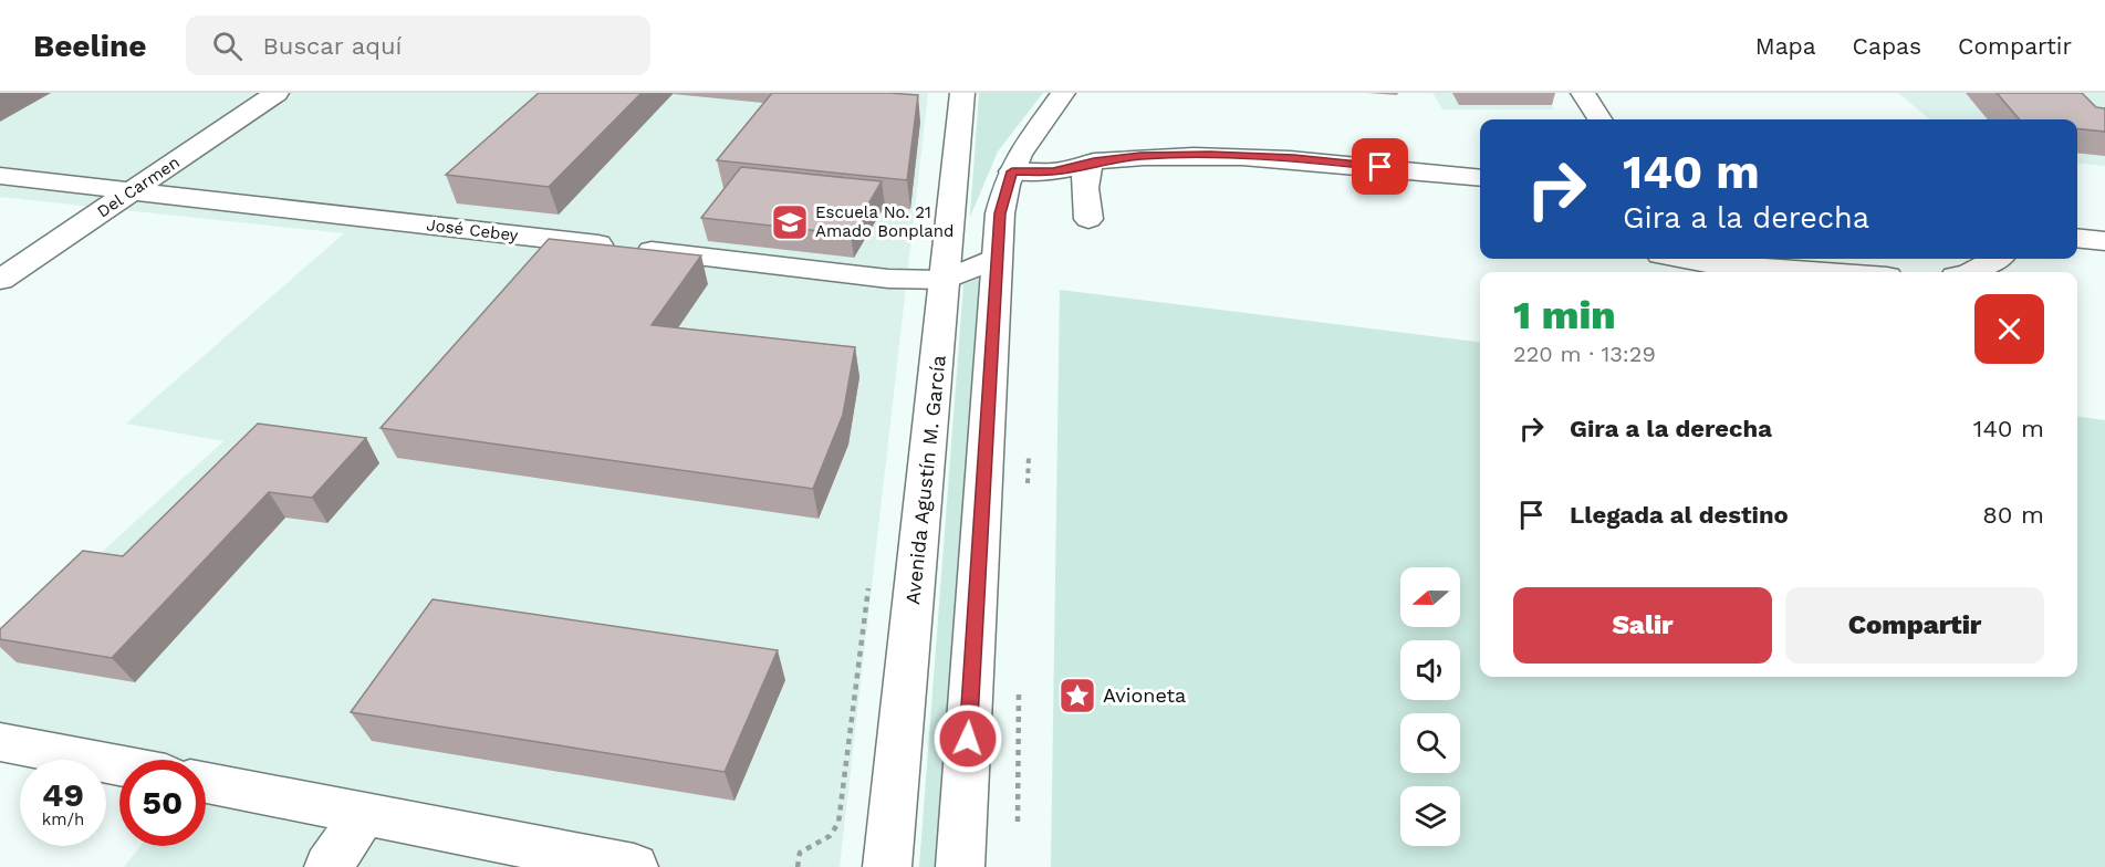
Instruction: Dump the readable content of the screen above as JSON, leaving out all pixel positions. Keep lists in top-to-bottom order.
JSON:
{
  "streets": {
    "main road": ["Del Carmen", "José Cebey", "Avenida Agustín M. García"]
  },
  "crossings": [
    ["Del Carmen", "José Cebey"],
    ["José Cebey", "Avenida Agustín M. García"]
  ],
  "places": {
    "school or university": ["Escuela No. 21 Amado Bonpland"],
    "place": ["Avioneta"]
  },
  "north": "left",
  "page": {
    "header": "Beeline",
    "search": "Buscar aquí",
    "nav": ["Mapa", "Capas", "Compartir"],
    "turn": ["140 m", "Gira a la derecha"],
    "heading": ["1 min", "220 m · 13:29"],
    "list": [
      {
        "name": "Gira a la derecha",
        "value": "140 m"
      },
      {
        "name": "Llegada al destino",
        "value": "80 m"
      }
    ],
    "buttons": ["Salir", "Compartir"],
    "speed": "49 km/h",
    "limit": "50"
  }
}
